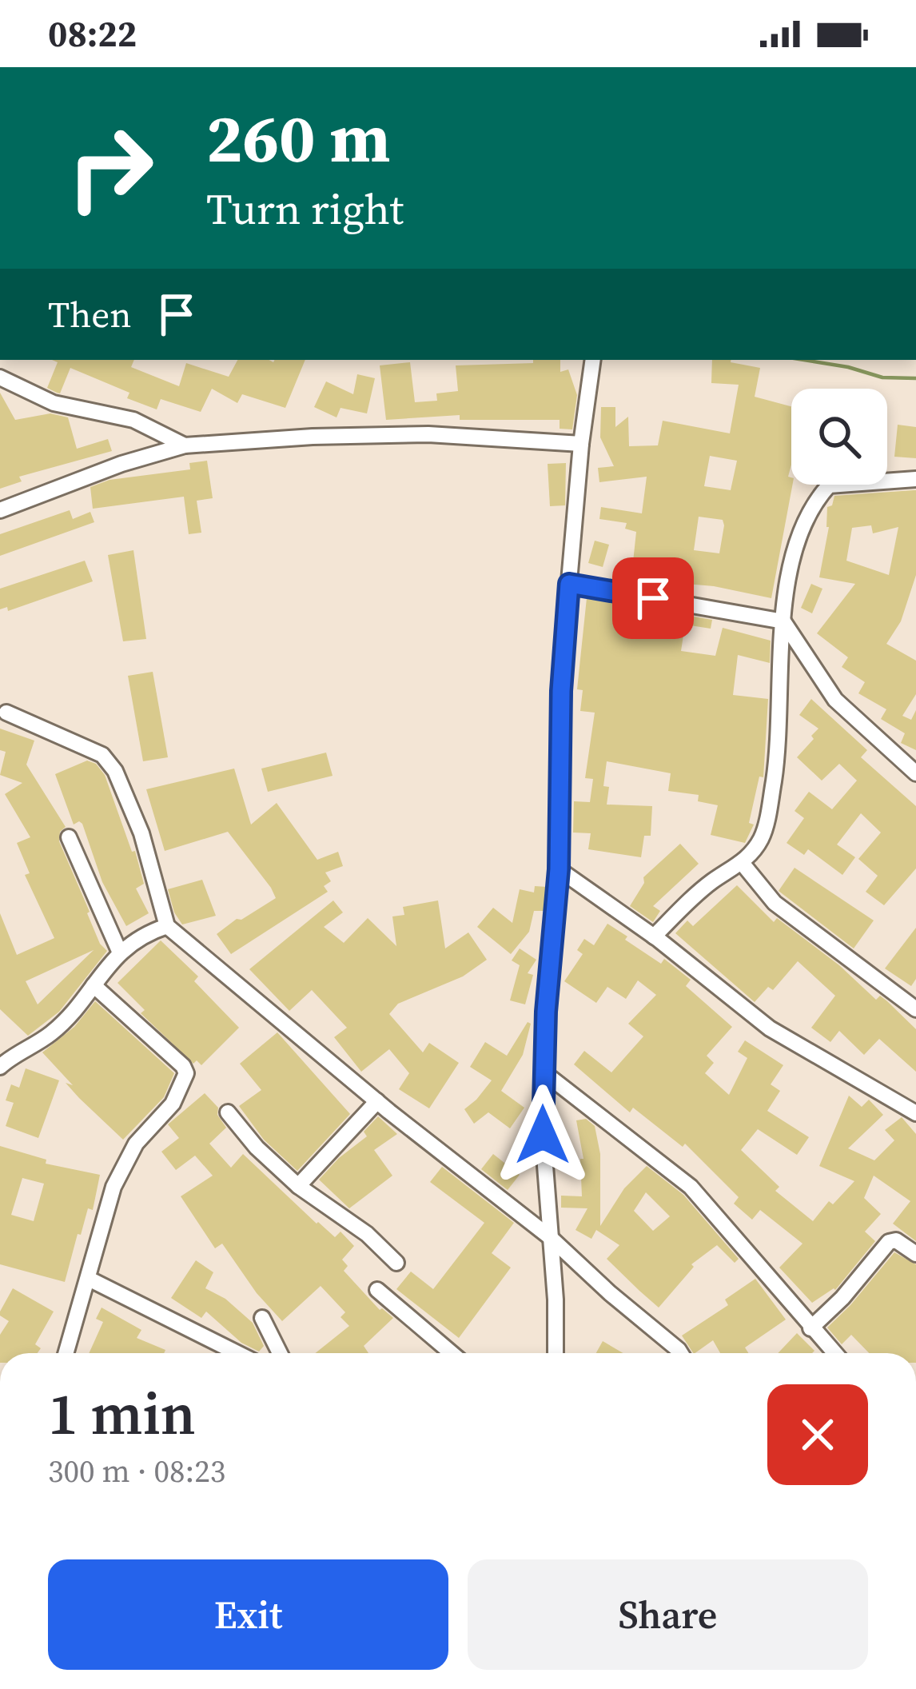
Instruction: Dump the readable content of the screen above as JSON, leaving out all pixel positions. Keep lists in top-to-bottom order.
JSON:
{
  "page": {
    "status": "08:22",
    "turn": ["260 m", "Turn right"],
    "then": "Then",
    "heading": ["1 min", "300 m · 08:23"],
    "buttons": ["Exit", "Share"]
  }
}
